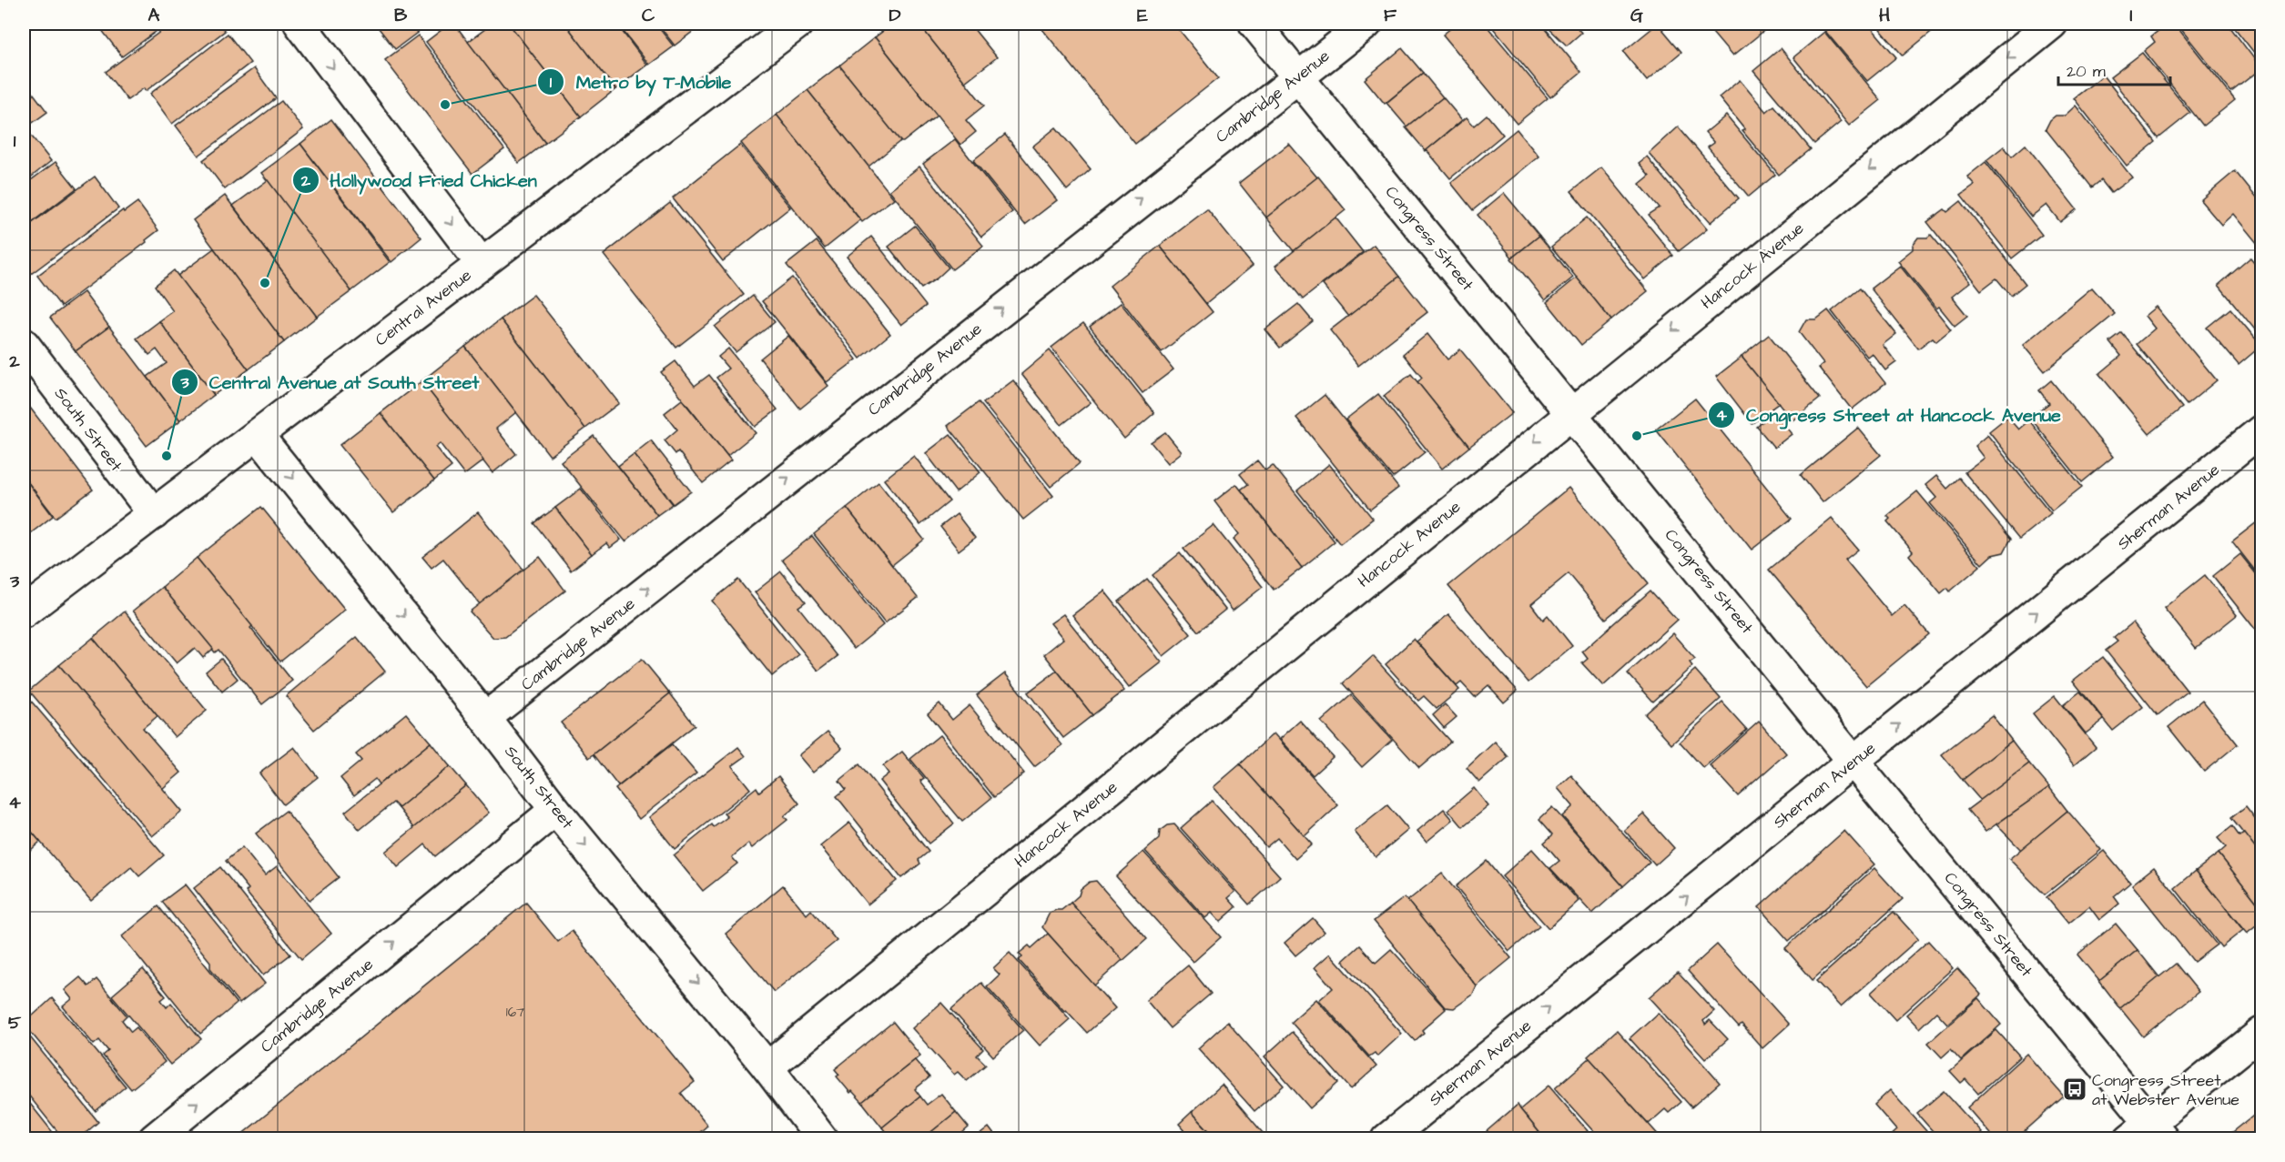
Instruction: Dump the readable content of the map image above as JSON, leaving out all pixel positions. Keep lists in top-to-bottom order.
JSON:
{
  "streets": {
    "street": [
      "Cambridge Avenue",
      "Congress Street",
      "Hancock Avenue",
      "Central Avenue",
      "South Street",
      "Sherman Avenue"
    ]
  },
  "crossings": [
    ["Cambridge Avenue", "Congress Street"],
    ["Cambridge Avenue", "South Street"],
    ["Congress Street", "Hancock Avenue"],
    ["Congress Street", "Sherman Avenue"],
    ["Hancock Avenue", "South Street"],
    ["Central Avenue", "South Street"]
  ],
  "one_way": [
    "Cambridge Avenue",
    "Hancock Avenue",
    "South Street",
    "Sherman Avenue"
  ],
  "places": {
    "other": [
      "Metro by T-Mobile",
      "Hollywood Fried Chicken",
      "Congress Street at Hancock Avenue",
      "Central Avenue at South Street"
    ],
    "bus stop": ["Congress Street at Webster Avenue"]
  },
  "house_numbers": ["167"],
  "scale_bar": "20 m",
  "grid": {
    "columns": [
      "A",
      "B",
      "C",
      "D",
      "E",
      "F",
      "G",
      "H",
      "I"
    ],
    "rows": [
      "1",
      "2",
      "3",
      "4",
      "5"
    ]
  }
}
